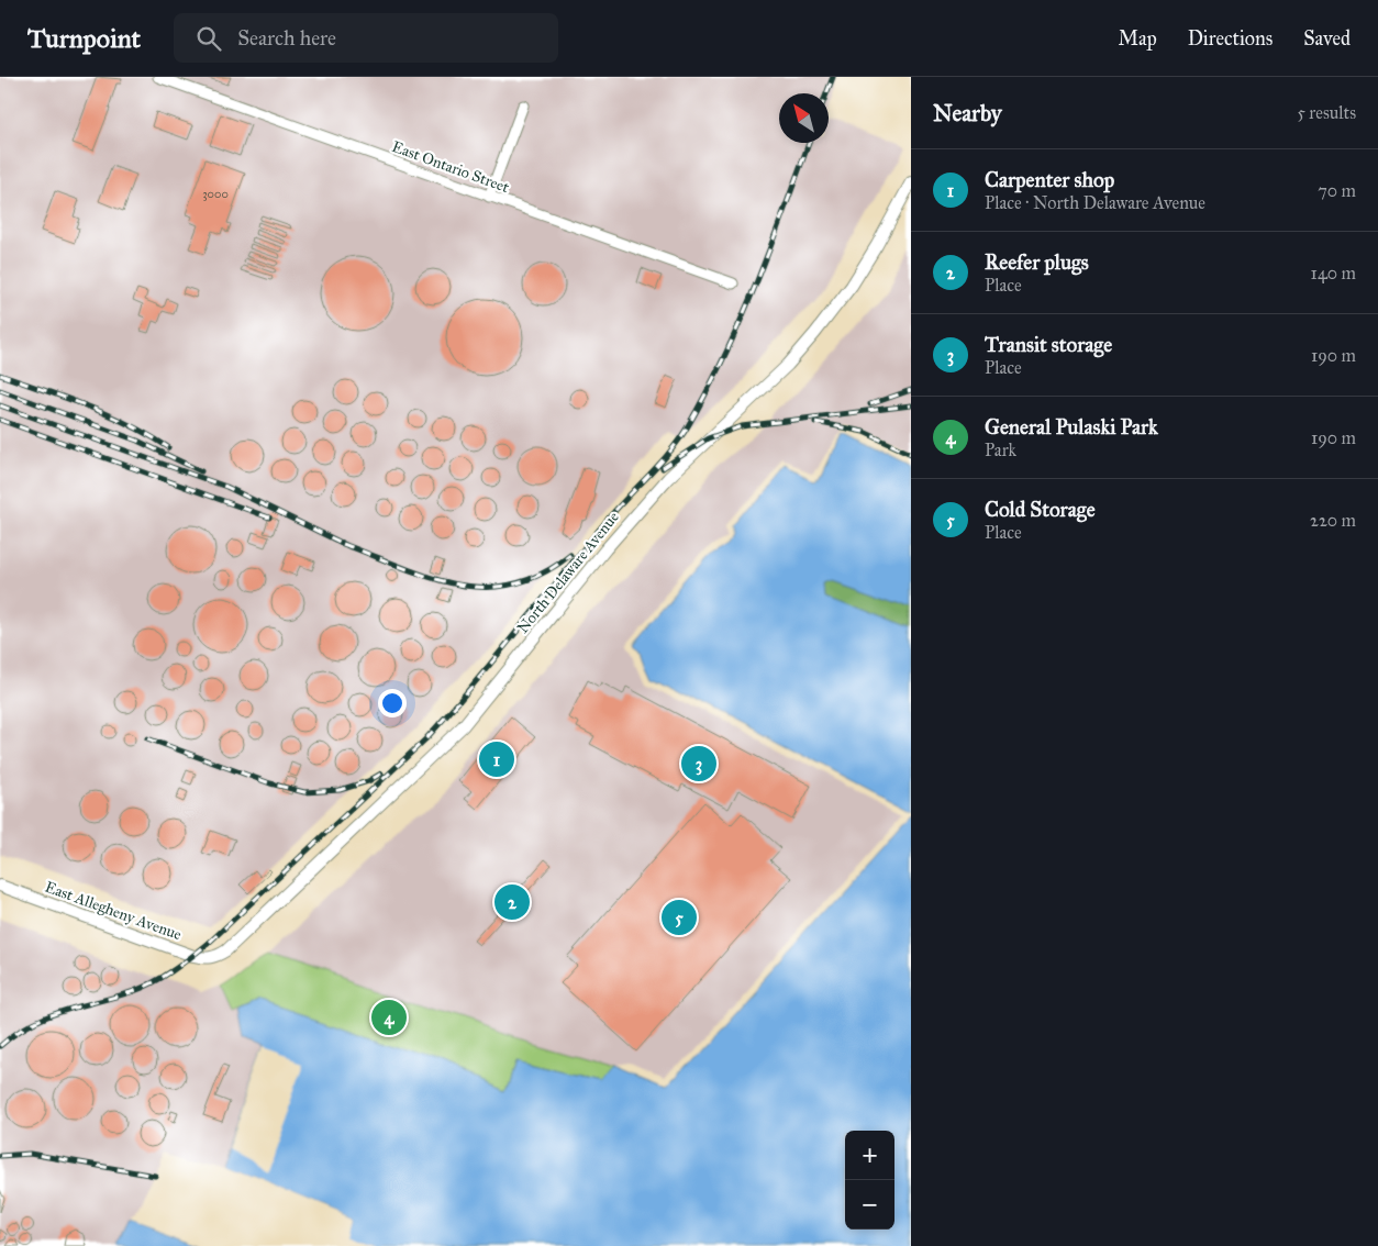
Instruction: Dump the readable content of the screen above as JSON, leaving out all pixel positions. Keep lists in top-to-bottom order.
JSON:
{
  "streets": {
    "street": ["East Ontario Street", "North Delaware Avenue", "East Allegheny Avenue"]
  },
  "crossings": [
    ["North Delaware Avenue", "East Allegheny Avenue"]
  ],
  "house_numbers": ["3000"],
  "north": "top left",
  "page": {
    "header": "Turnpoint",
    "search": "Search here",
    "nav": ["Map", "Directions", "Saved"],
    "heading": ["Nearby", "5 results"],
    "list": [
      {
        "mark": "1",
        "name": "Carpenter shop",
        "note": "Place · North Delaware Avenue",
        "value": "70 m"
      },
      {
        "mark": "2",
        "name": "Reefer plugs",
        "note": "Place",
        "value": "140 m"
      },
      {
        "mark": "3",
        "name": "Transit storage",
        "note": "Place",
        "value": "190 m"
      },
      {
        "mark": "4",
        "name": "General Pulaski Park",
        "note": "Park",
        "value": "190 m"
      },
      {
        "mark": "5",
        "name": "Cold Storage",
        "note": "Place",
        "value": "220 m"
      }
    ],
    "pins": [
      "1",
      "3",
      "2",
      "5",
      "4"
    ],
    "map_buttons": ["+", "−"]
  }
}
